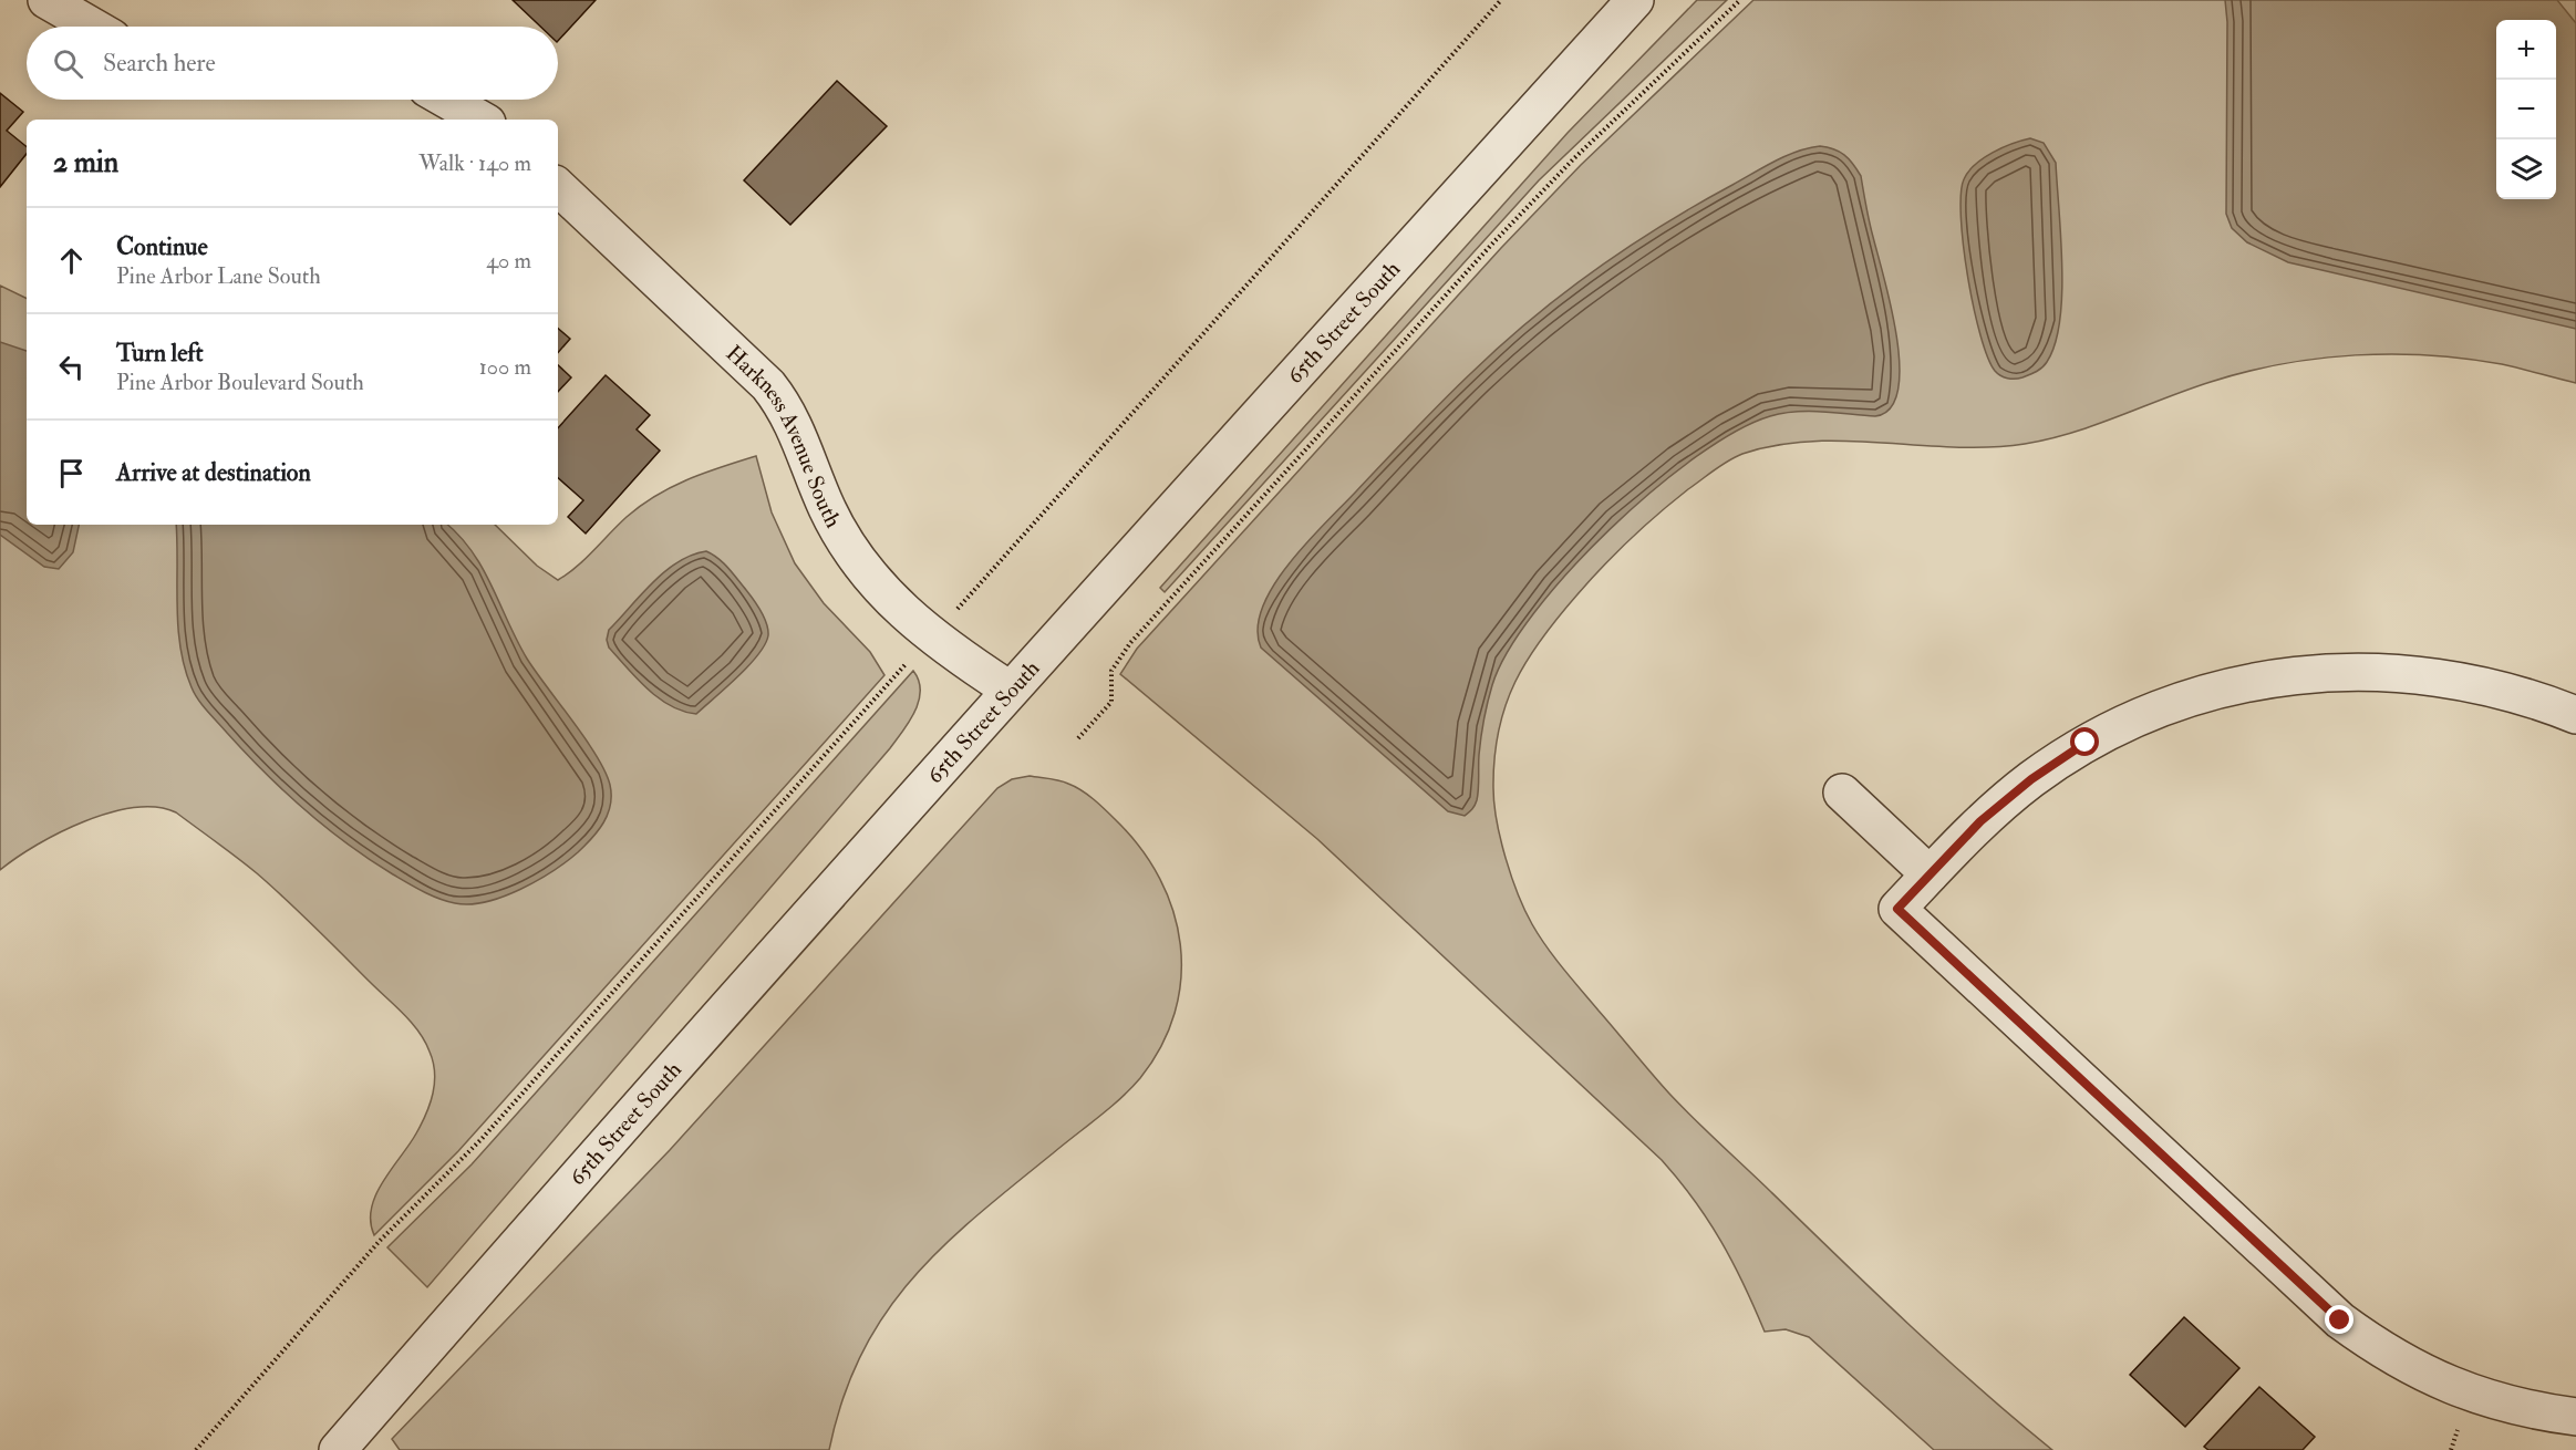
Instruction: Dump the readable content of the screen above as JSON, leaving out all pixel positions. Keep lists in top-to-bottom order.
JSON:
{
  "streets": {
    "street": ["65th Street South", "Harkness Avenue South"]
  },
  "crossings": [
    ["65th Street South", "Harkness Avenue South"]
  ],
  "page": {
    "map_buttons": ["+", "−"],
    "search": "Search here",
    "heading": ["2 min", "Walk · 140 m"],
    "list": [
      ["Continue", "Pine Arbor Lane South", "40 m"],
      ["Turn left", "Pine Arbor Boulevard South", "100 m"],
      "Arrive at destination"
    ]
  }
}
